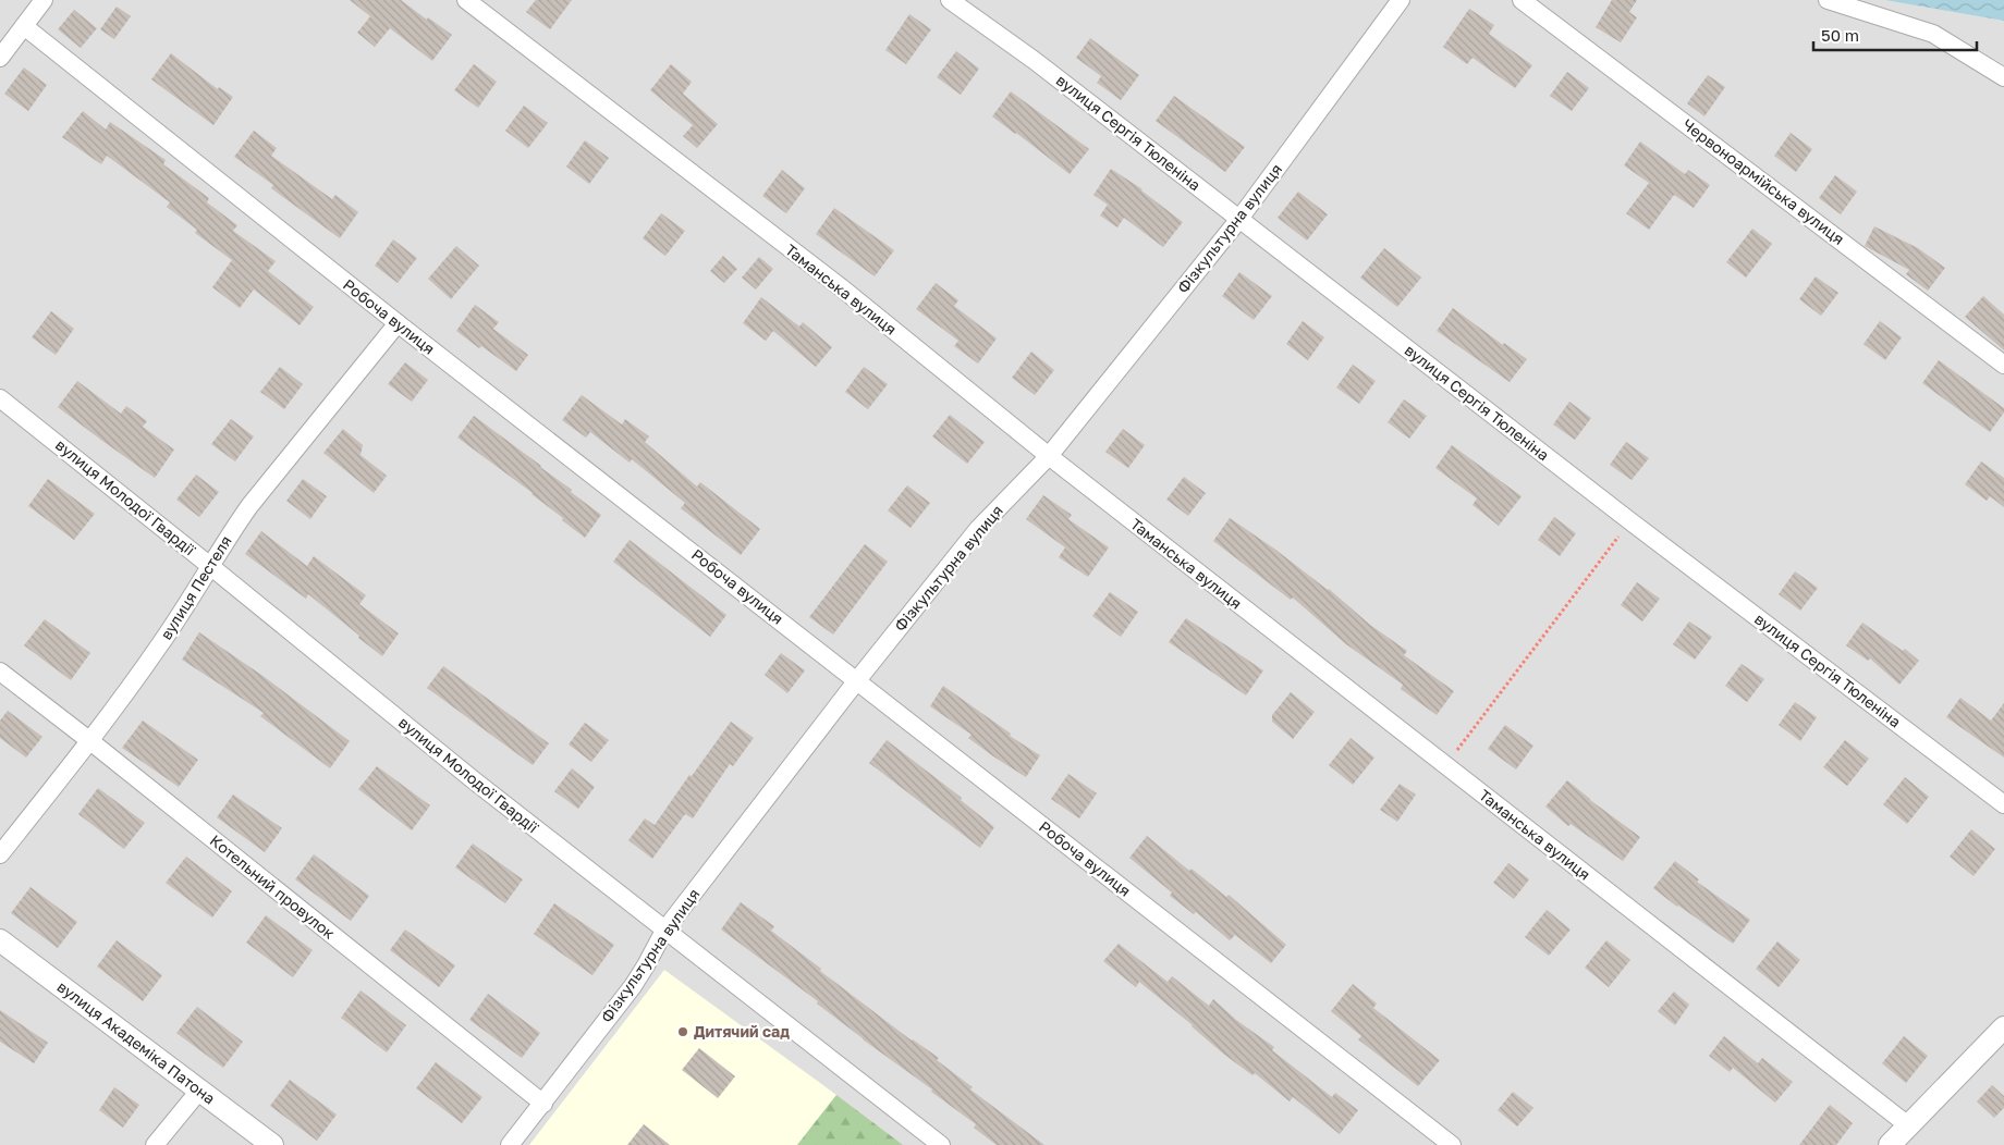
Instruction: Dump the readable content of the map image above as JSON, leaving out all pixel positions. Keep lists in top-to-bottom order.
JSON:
{
  "streets": {
    "street": [
      "вулиця Сергія Тюленіна",
      "Червоноармійська вулиця",
      "Фізкультурна вулиця",
      "Таманська вулиця",
      "Робоча вулиця",
      "вулиця Молодої Гвардії",
      "вулиця Пестеля",
      "Котельний провулок",
      "вулиця Академіка Патона"
    ]
  },
  "crossings": [
    ["вулиця Сергія Тюленіна", "Фізкультурна вулиця"],
    ["Фізкультурна вулиця", "Таманська вулиця"],
    ["Фізкультурна вулиця", "Робоча вулиця"],
    ["Фізкультурна вулиця", "вулиця Молодої Гвардії"],
    ["Фізкультурна вулиця", "Котельний провулок"],
    ["Робоча вулиця", "вулиця Пестеля"],
    ["вулиця Молодої Гвардії", "вулиця Пестеля"],
    ["вулиця Пестеля", "Котельний провулок"]
  ],
  "places": ["Дитячий сад"],
  "scale_bar": "50 m"
}
